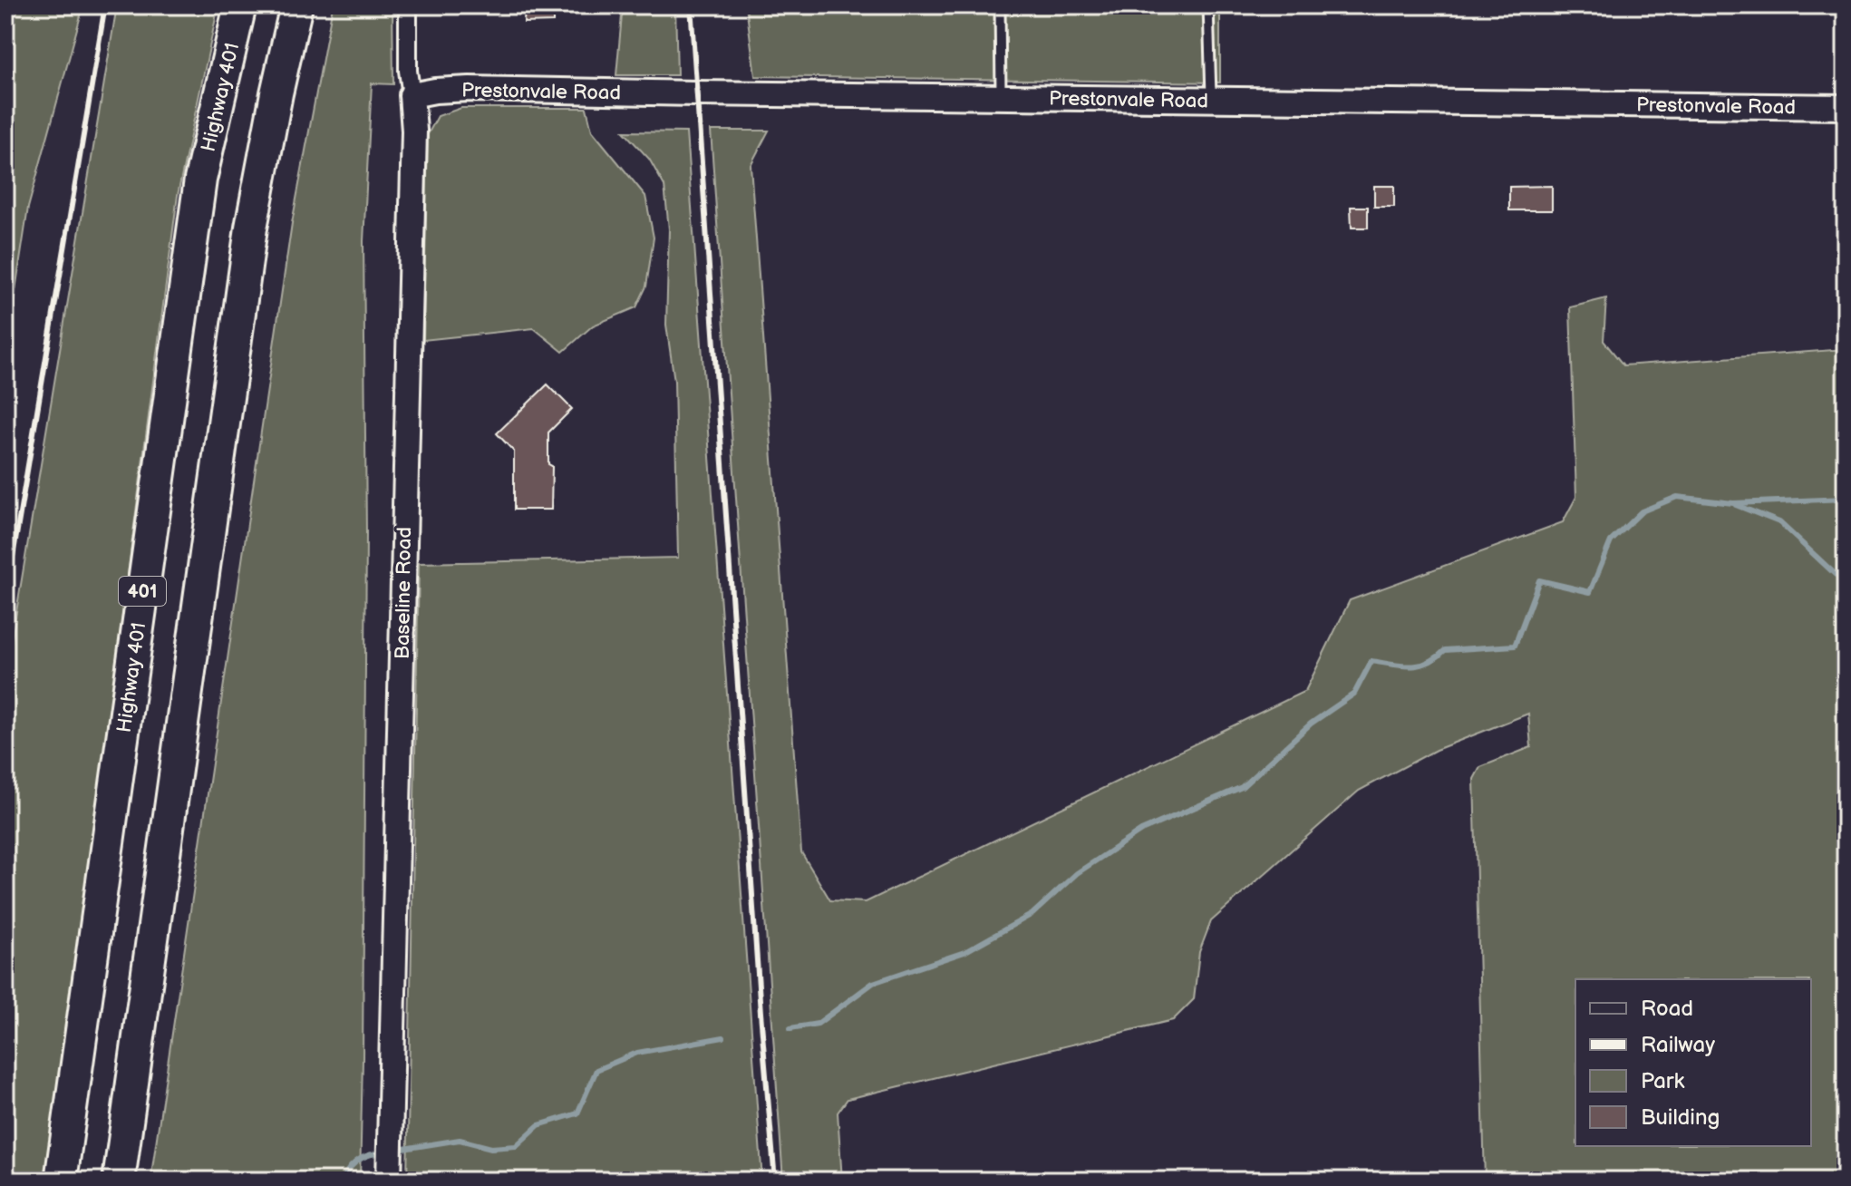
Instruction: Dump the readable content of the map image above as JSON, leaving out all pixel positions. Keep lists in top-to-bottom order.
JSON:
{
  "streets": {
    "highway": ["Highway 401", "401"],
    "street": ["Prestonvale Road", "Baseline Road"]
  },
  "crossings": [
    ["Prestonvale Road", "Baseline Road"]
  ],
  "legend": [
    "Road",
    "Railway",
    "Park",
    "Building"
  ]
}
